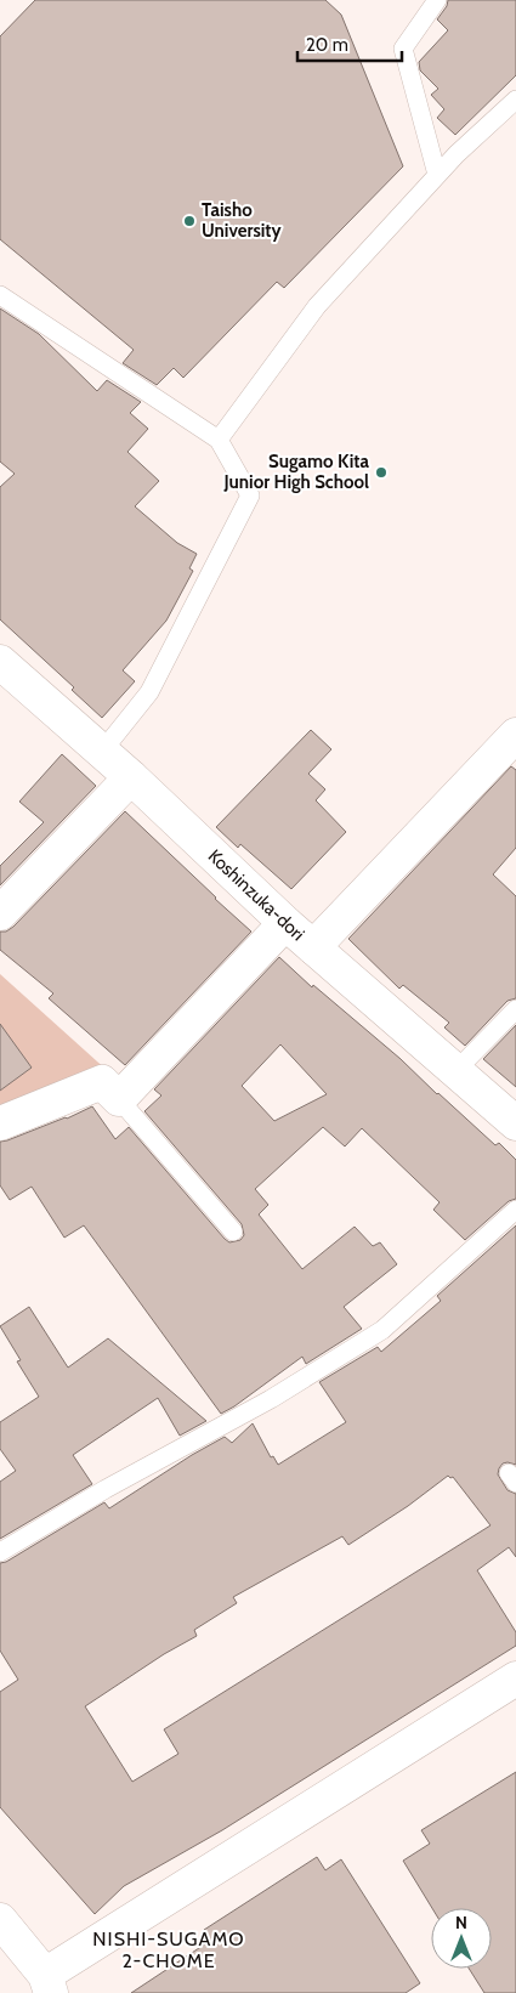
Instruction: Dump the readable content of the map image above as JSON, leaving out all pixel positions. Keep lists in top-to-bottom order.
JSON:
{
  "streets": {
    "street": ["Koshinzuka-dori"]
  },
  "districts": ["NISHI-SUGAMO 2-CHOME"],
  "places": ["Taisho University", "Sugamo Kita Junior High School"],
  "scale_bar": "20 m",
  "north": "top"
}
